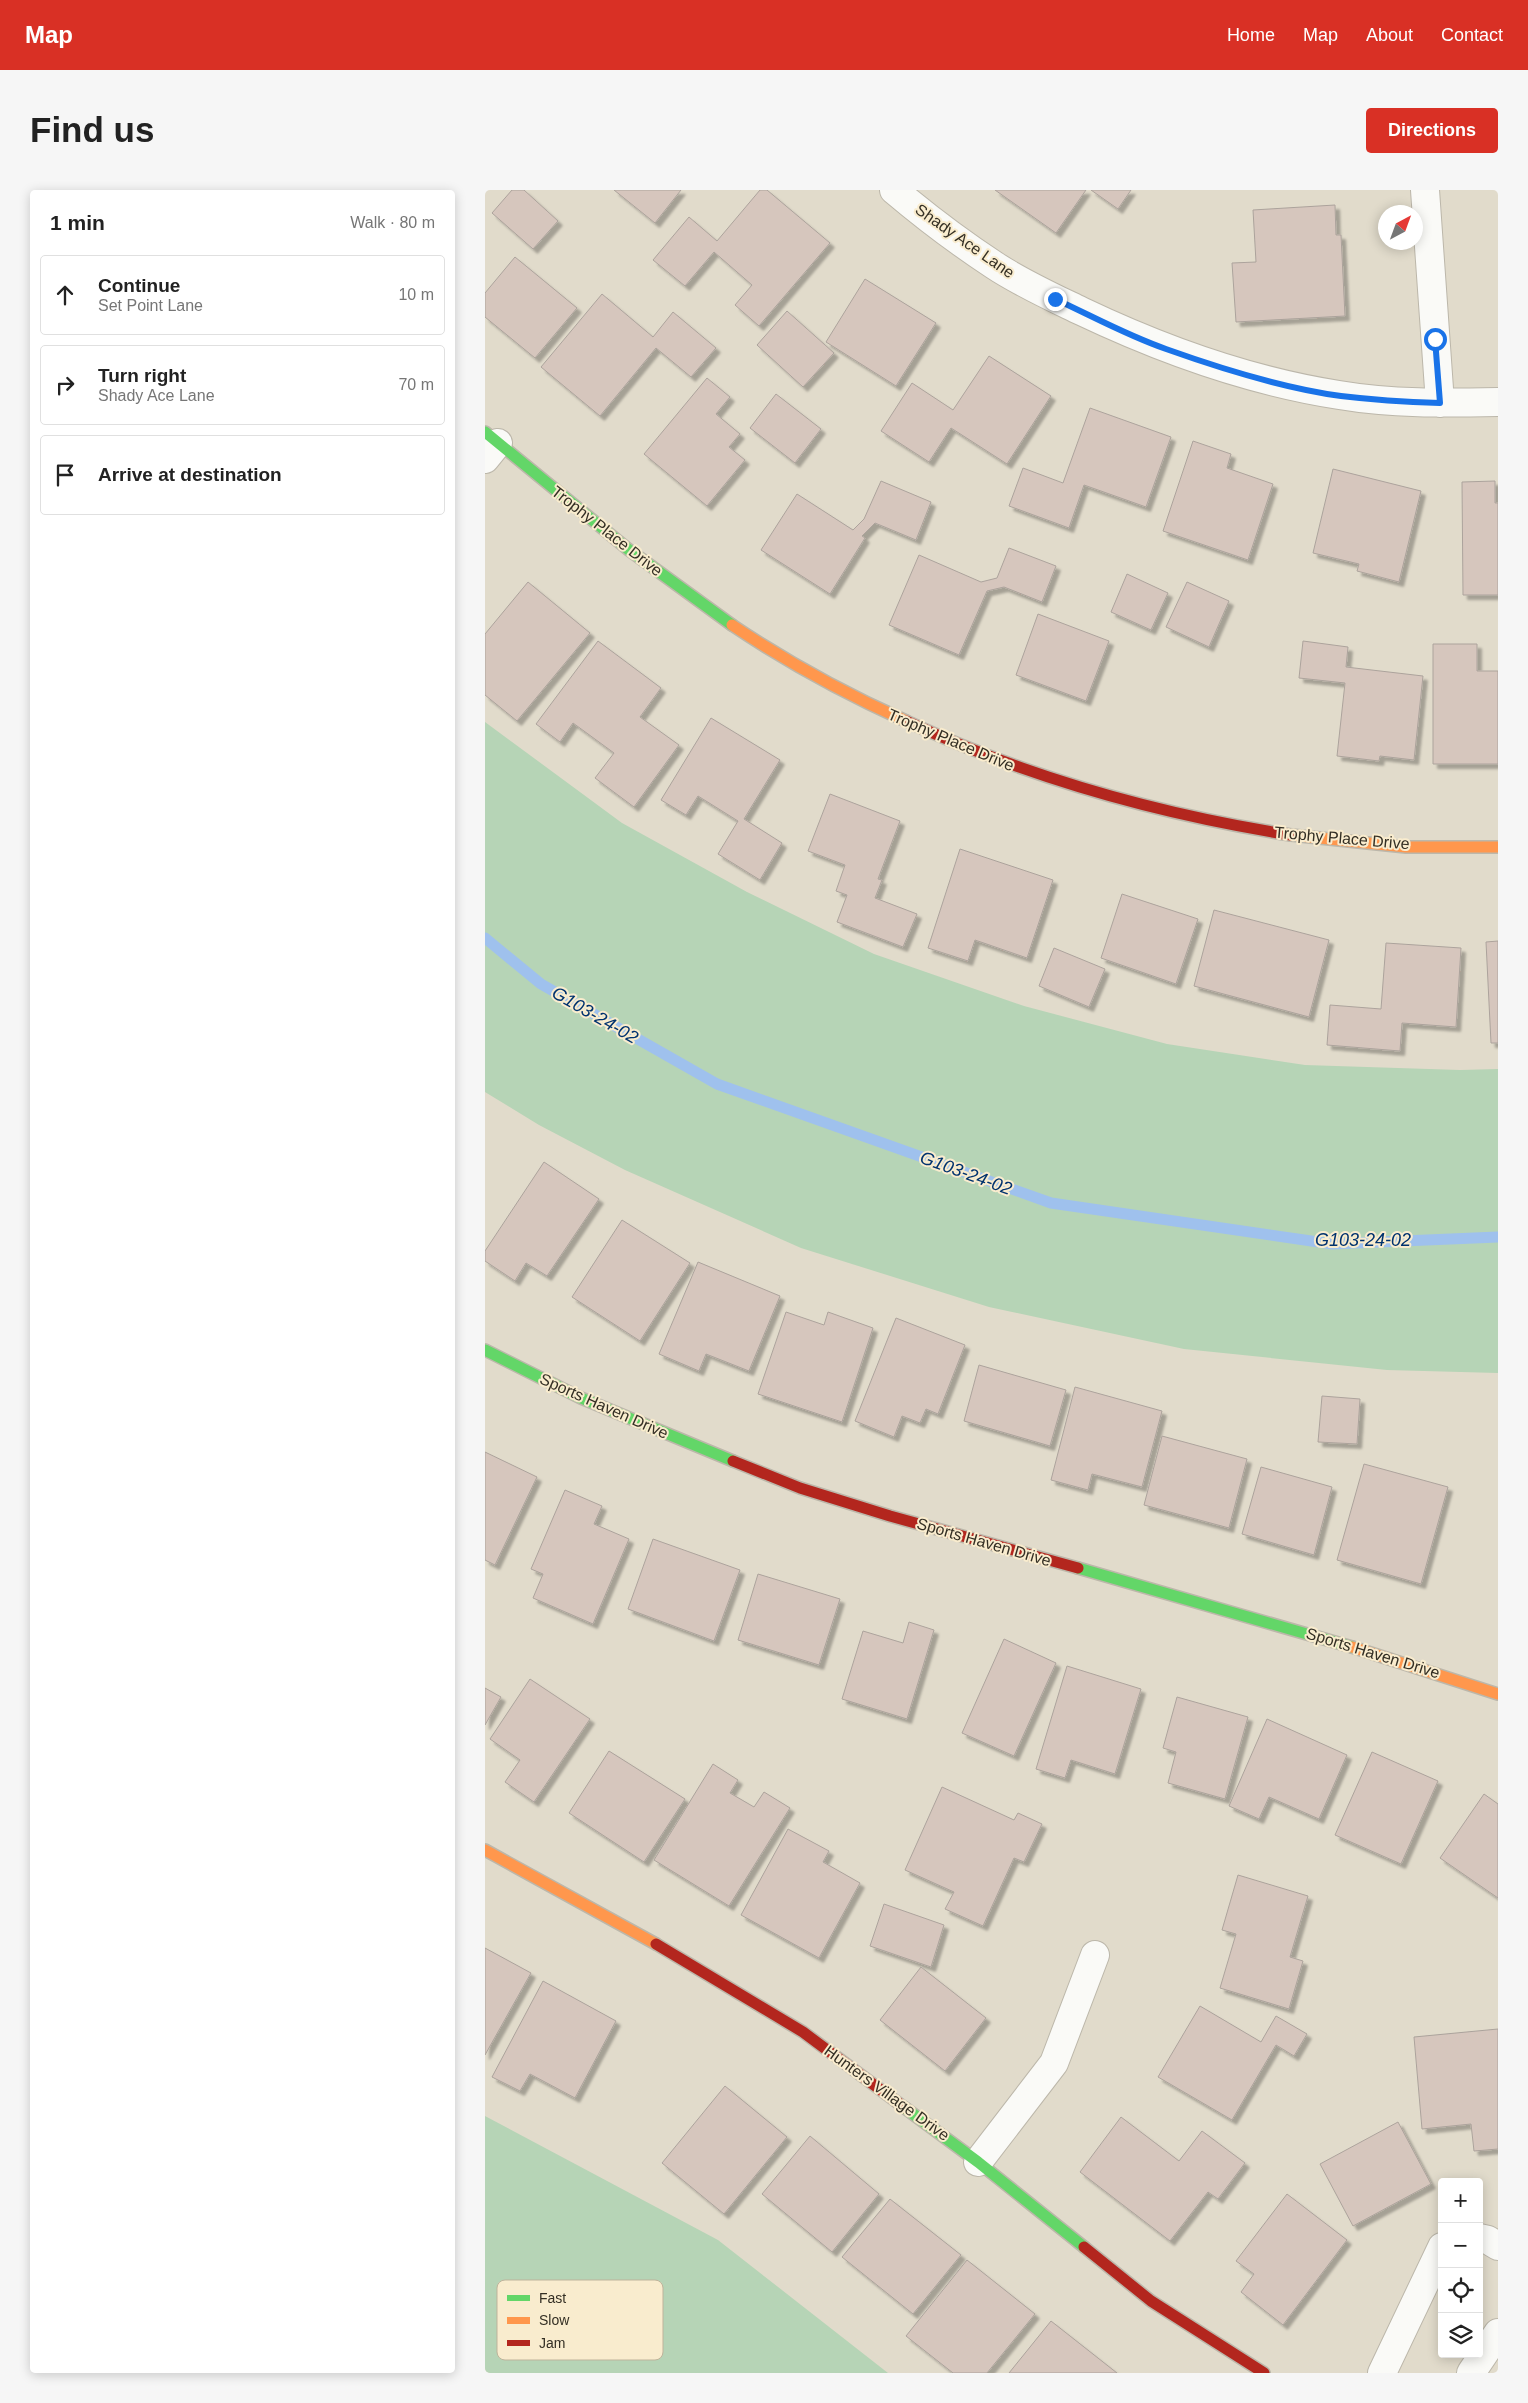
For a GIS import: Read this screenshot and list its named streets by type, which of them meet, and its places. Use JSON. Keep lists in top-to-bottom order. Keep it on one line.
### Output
{"streets":{"street":["Shady Ace Lane","Trophy Place Drive","Sports Haven Drive","Hunters Village Drive"]},"water":["G103-24-02"],"legend":["Fast","Slow","Jam"],"north":"top right","page":{"header":"Map","nav":["Home","Map","About","Contact"],"buttons":"Directions","title":"Find us","heading":["1 min","Walk · 80 m"],"list":[["Continue","Set Point Lane","10 m"],["Turn right","Shady Ace Lane","70 m"],"Arrive at destination"],"map_buttons":["+","−"]}}
